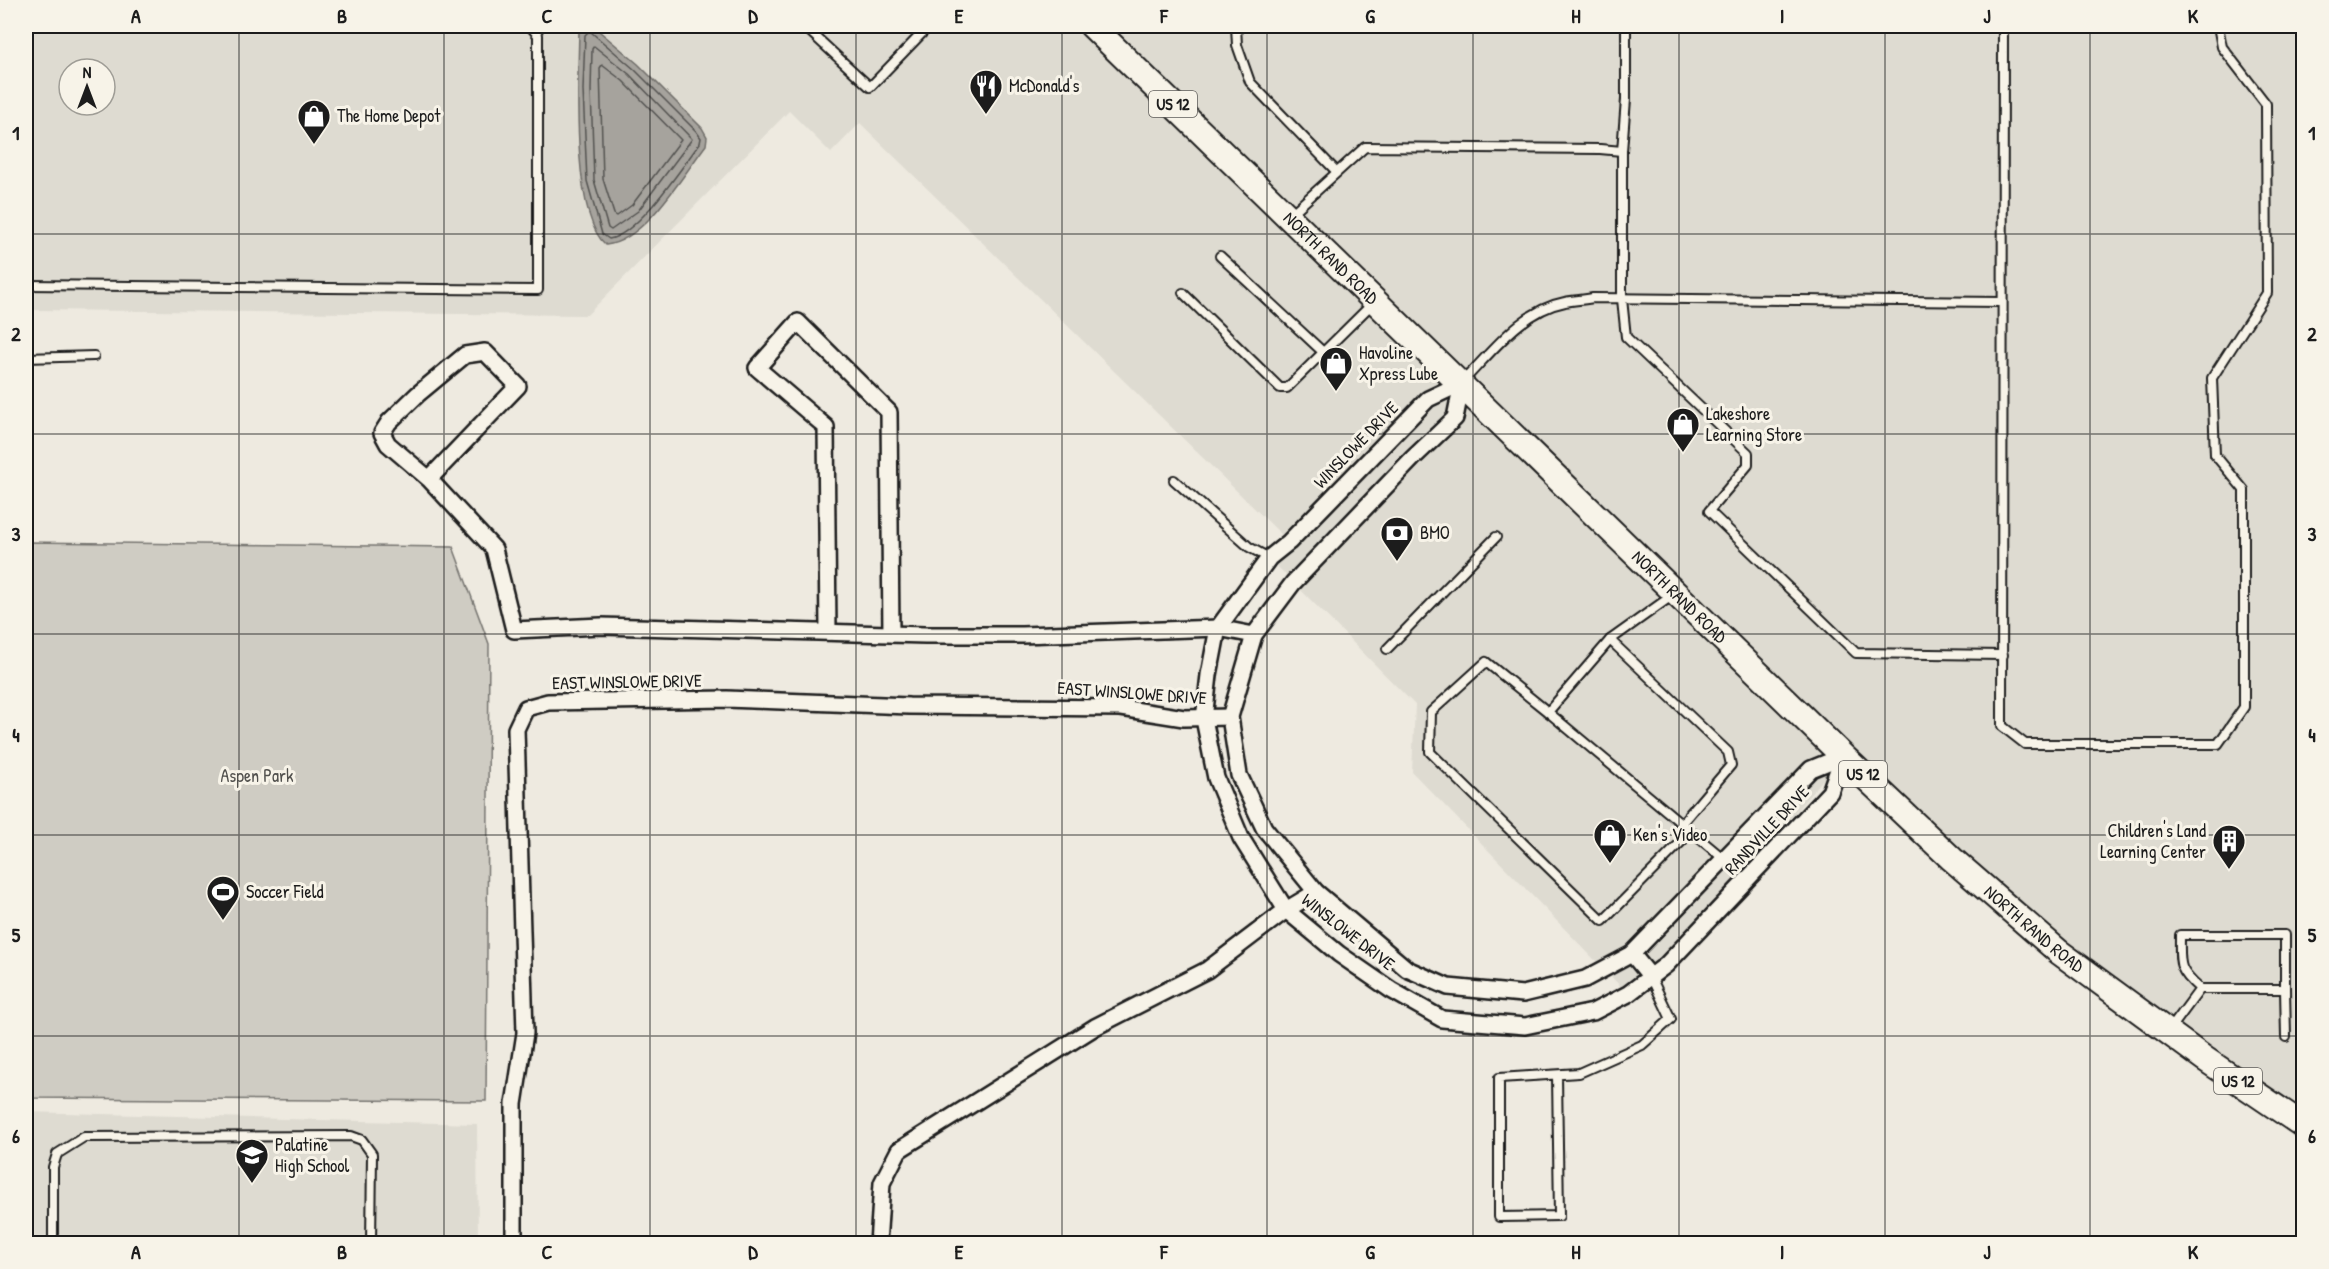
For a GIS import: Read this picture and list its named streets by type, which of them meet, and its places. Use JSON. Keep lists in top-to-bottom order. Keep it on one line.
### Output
{"streets":{"main road":["US 12","NORTH RAND ROAD"],"street":["WINSLOWE DRIVE","EAST WINSLOWE DRIVE","RANDVILLE DRIVE"]},"crossings":[["NORTH RAND ROAD","WINSLOWE DRIVE"],["NORTH RAND ROAD","RANDVILLE DRIVE"],["WINSLOWE DRIVE","EAST WINSLOWE DRIVE"],["WINSLOWE DRIVE","RANDVILLE DRIVE"]],"parks":["Aspen Park"],"places":{"restaurant":["McDonald's"],"shop":["The Home Depot","Havoline Xpress Lube","Lakeshore Learning Store","Ken's Video"],"bank":["BMO"],"building":["Children's Land Learning Center"],"sports":["Soccer Field"],"school or university":["Palatine High School"]},"north":"top","grid":{"columns":["A","B","C","D","E","F","G","H","I","J","K"],"rows":["1","2","3","4","5","6"]}}
